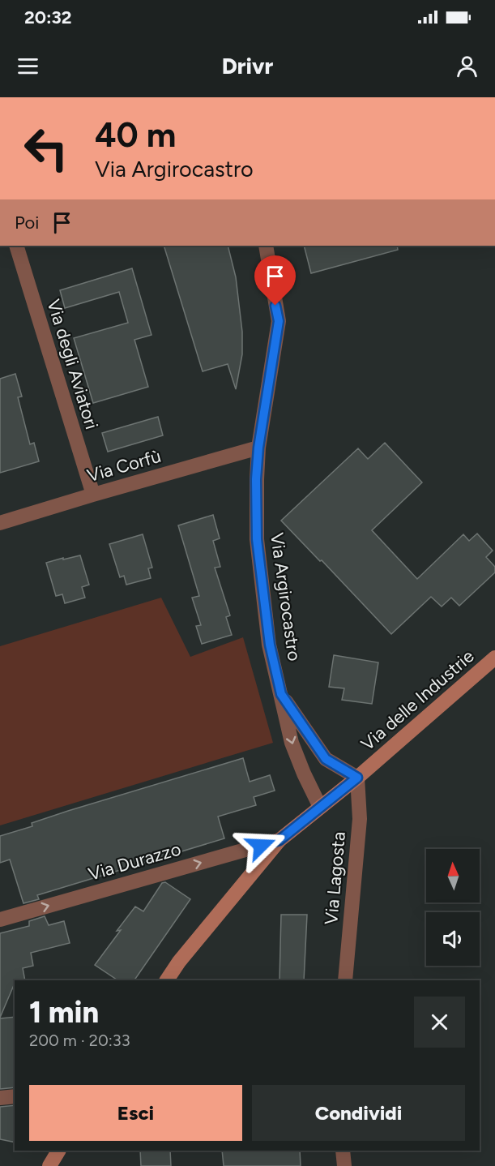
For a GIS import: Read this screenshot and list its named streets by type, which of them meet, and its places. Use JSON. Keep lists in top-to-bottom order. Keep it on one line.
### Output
{"streets":{"street":["Via degli Aviatori","Via Corfù","Via Argirocastro","Via delle Industrie","Via Durazzo","Via Lagosta"]},"crossings":[["Via degli Aviatori","Via Corfù"],["Via Corfù","Via Argirocastro"],["Via Argirocastro","Via delle Industrie"],["Via Argirocastro","Via Lagosta"],["Via delle Industrie","Via Durazzo"],["Via delle Industrie","Via Lagosta"]],"one_way":["Via Durazzo"],"north":"top","page":{"status":"20:32","header":"Drivr","turn":["40 m","Via Argirocastro"],"then":"Poi","heading":["1 min","200 m · 20:33"],"buttons":["Esci","Condividi"]}}
